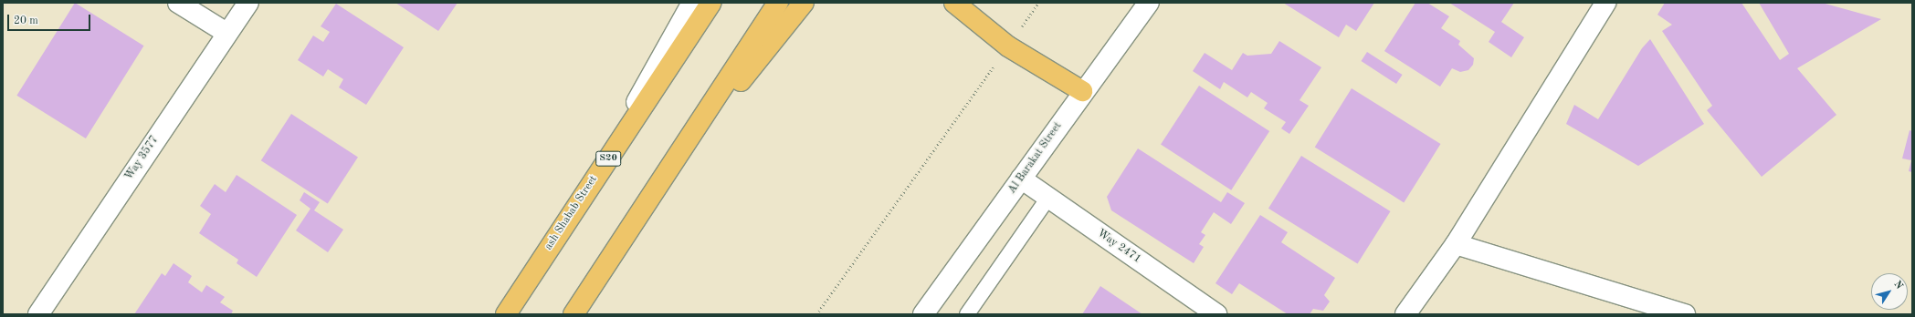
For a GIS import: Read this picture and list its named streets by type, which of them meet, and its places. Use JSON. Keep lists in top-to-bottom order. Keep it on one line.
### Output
{"streets":{"main road":["S20","ash Shabab Street"],"street":["Way 3577","Al Barakat Street","Way 2471"]},"crossings":[["Al Barakat Street","Way 2471"]],"scale_bar":"20 m","north":"top right"}
